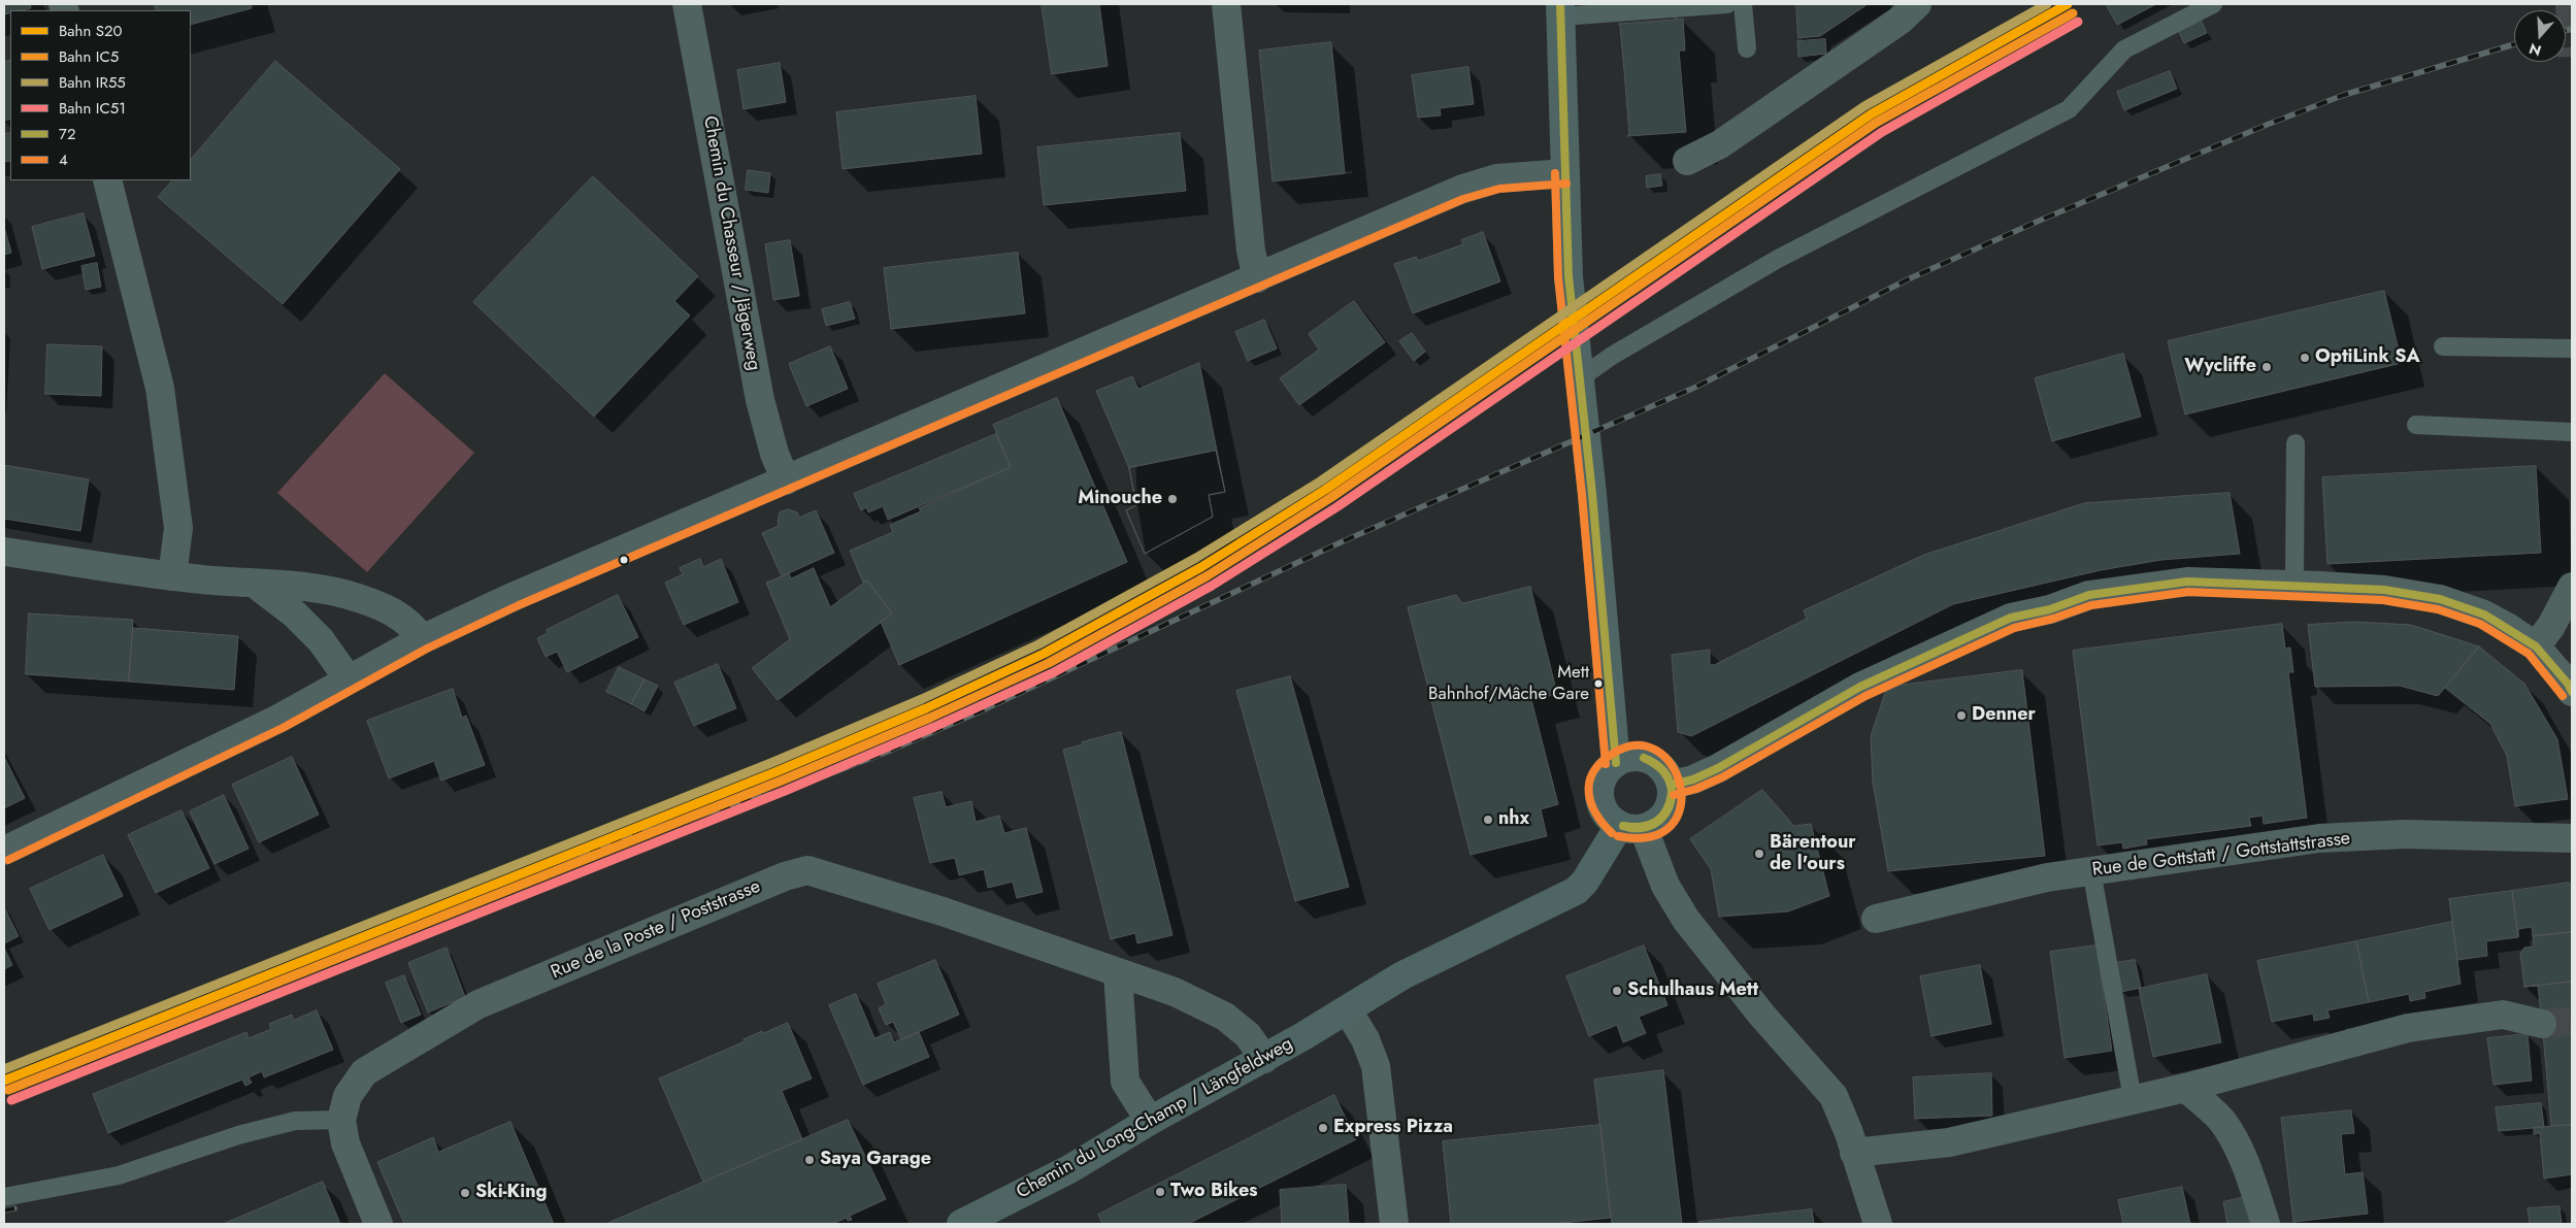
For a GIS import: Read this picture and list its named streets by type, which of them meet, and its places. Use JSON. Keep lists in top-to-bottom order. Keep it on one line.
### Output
{"streets":{"main road":["Chemin du Long-Champ / Längfeldweg"],"street":["Chemin du Chasseur / Jägerweg","Rue de Gottstatt / Gottstattstrasse","Rue de la Poste / Poststrasse"]},"crossings":[["Rue de la Poste / Poststrasse","Chemin du Long-Champ / Längfeldweg"]],"places":["OptiLink SA","Wycliffe","Minouche","Mett Bahnhof/Mâche Gare","Denner","nhx","Bärentour de l'ours","Schulhaus Mett","Express Pizza","Saya Garage","Two Bikes","Ski-King"],"lines":["rail line S20","rail line IR55","transit line 72","rail line IC5","rail line IC51","transit line 4"],"legend":["Bahn S20","Bahn IC5","Bahn IR55","Bahn IC51","72","4"],"north":"bottom"}
